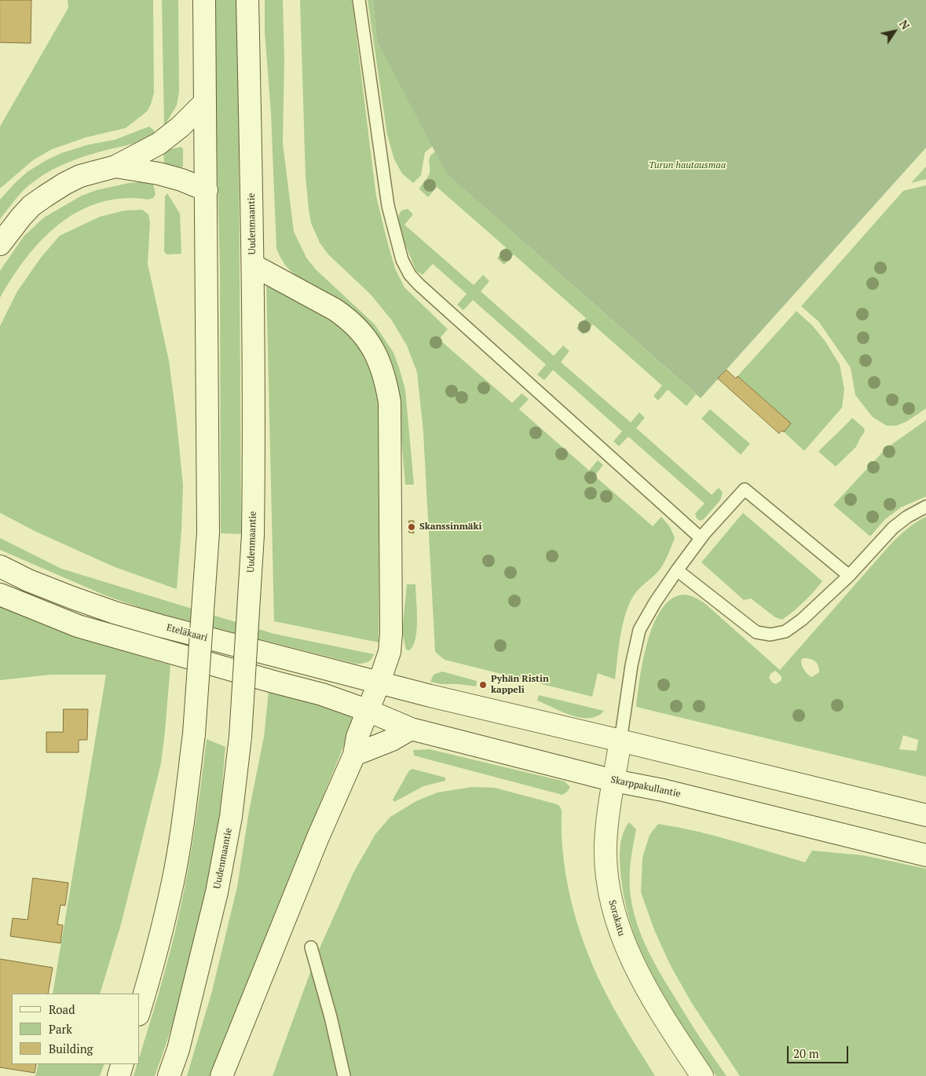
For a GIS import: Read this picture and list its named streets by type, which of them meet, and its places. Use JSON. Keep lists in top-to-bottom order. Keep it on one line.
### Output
{"streets":{"main road":["Uudenmaantie","Eteläkaari","Skarppakullantie","Sorakatu"]},"crossings":[["Skarppakullantie","Sorakatu"]],"parks":["Turun hautausmaa"],"places":["Skanssinmäki","Pyhän Ristin kappeli"],"legend":["Road","Park","Building"],"scale_bar":"20 m","north":"top right"}
